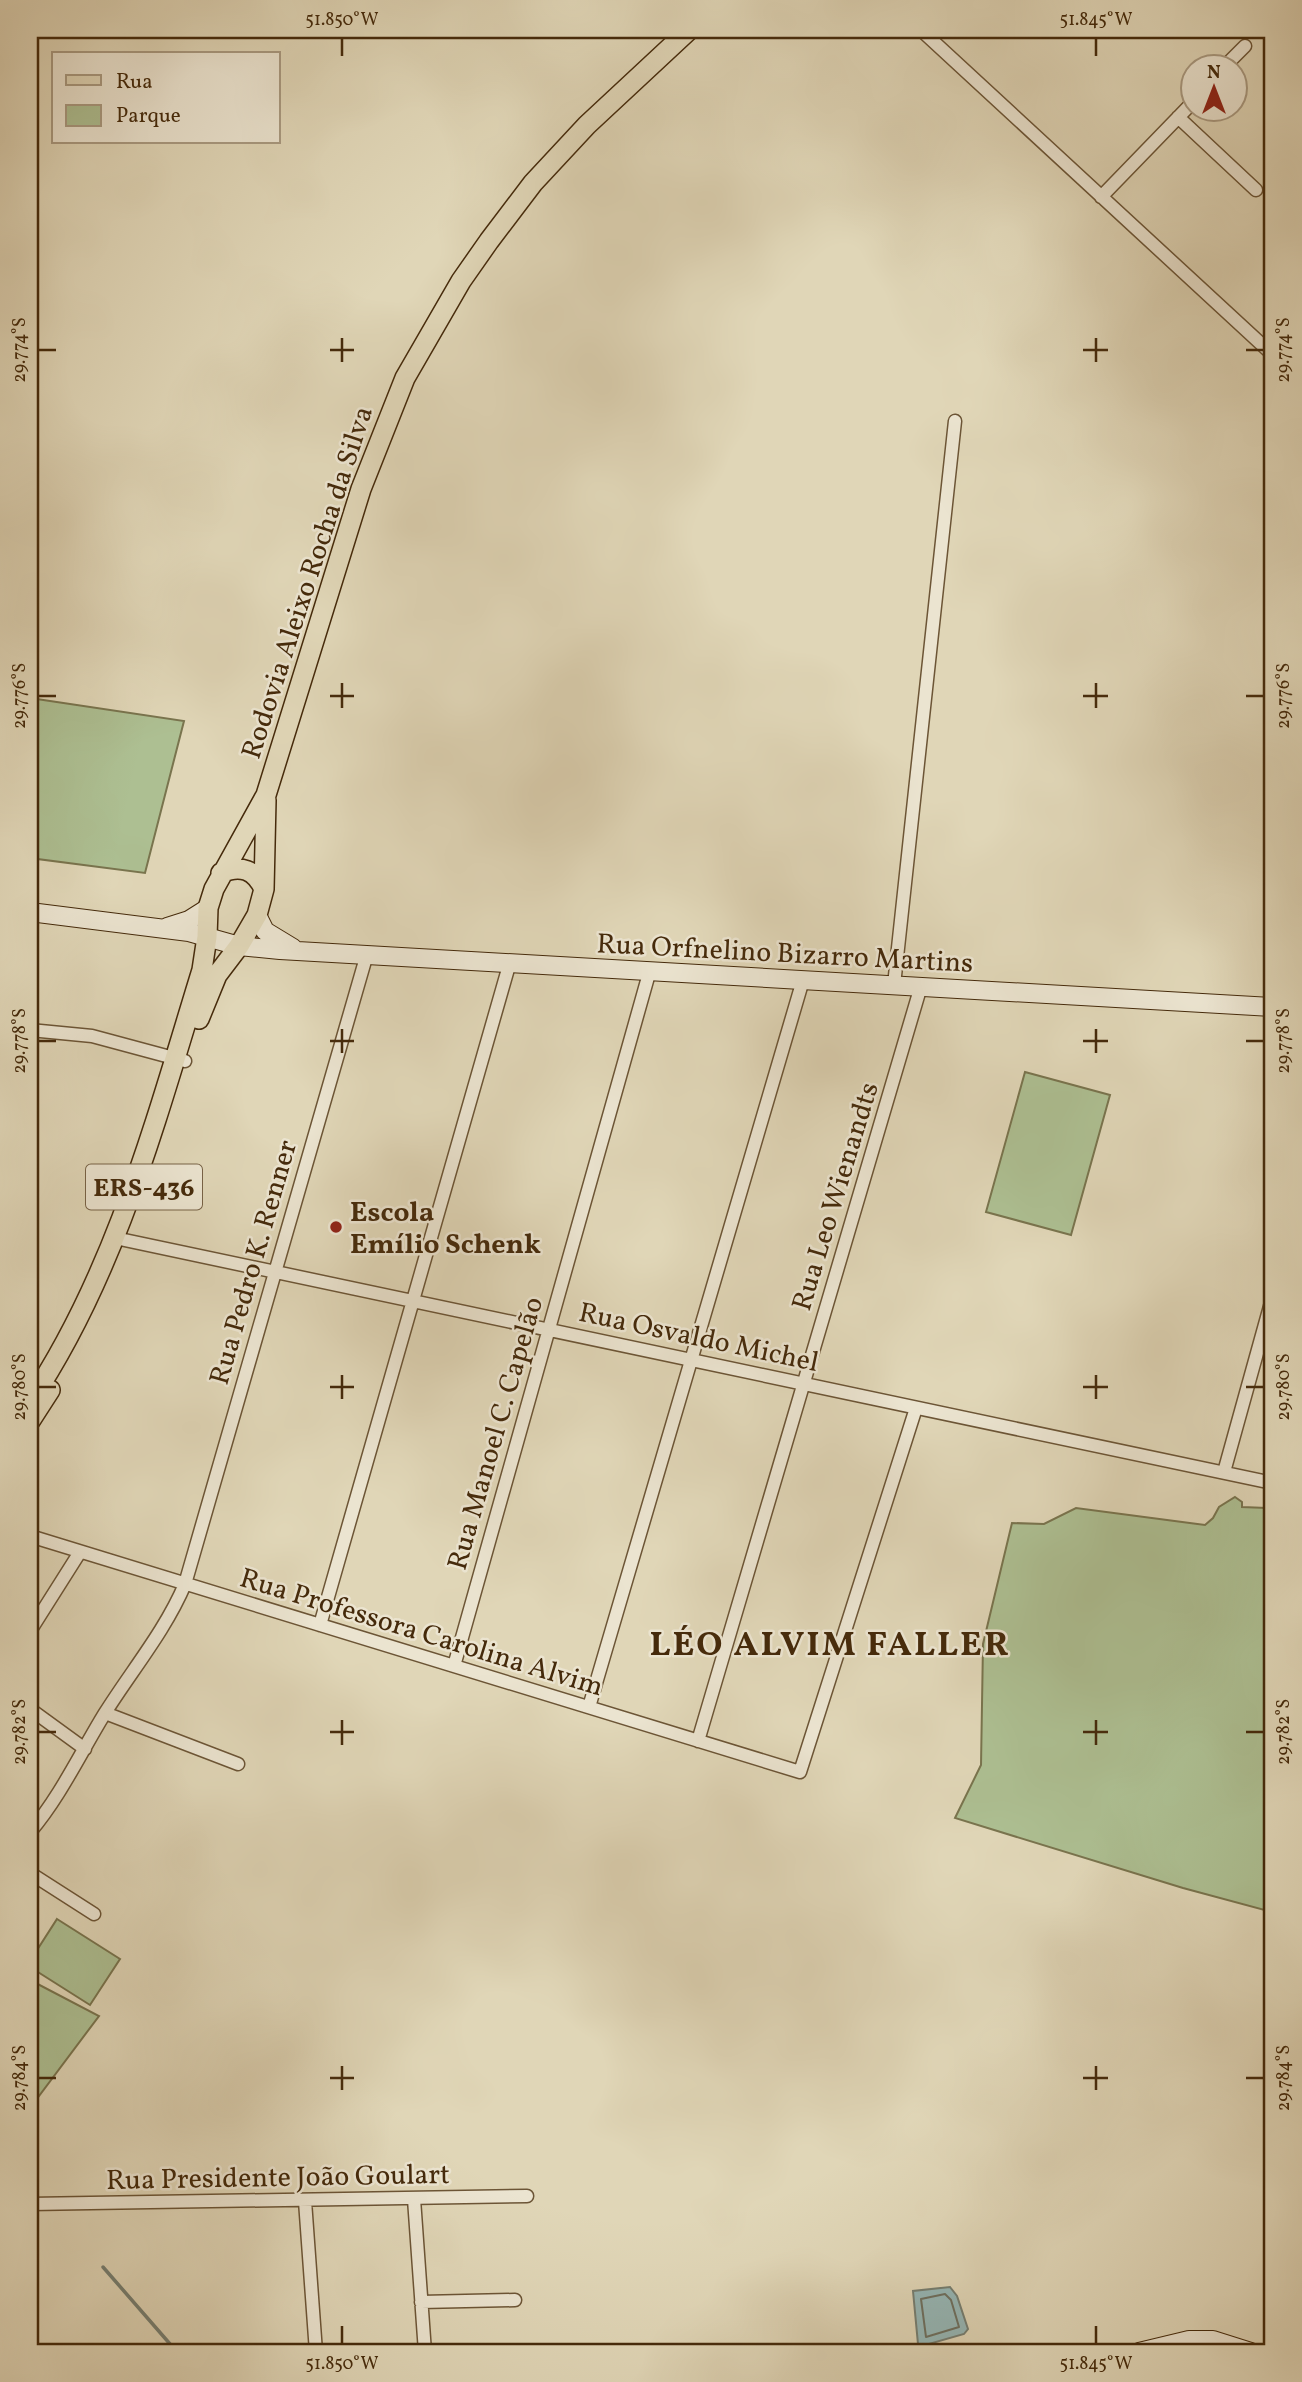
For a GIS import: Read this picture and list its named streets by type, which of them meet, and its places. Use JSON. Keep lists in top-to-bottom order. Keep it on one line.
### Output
{"streets":{"main road":["Rodovia Aleixo Rocha da Silva","ERS-436"],"street":["Rua Orfnelino Bizarro Martins","Rua Leo Wienandts","Rua Pedro K. Renner","Rua Osvaldo Michel","Rua Manoel C. Capelão","Rua Professora Carolina Alvim","Rua Presidente João Goulart"]},"crossings":[["Rodovia Aleixo Rocha da Silva","Rua Orfnelino Bizarro Martins"],["Rodovia Aleixo Rocha da Silva","Rua Osvaldo Michel"],["Rua Orfnelino Bizarro Martins","Rua Leo Wienandts"],["Rua Orfnelino Bizarro Martins","Rua Pedro K. Renner"],["Rua Orfnelino Bizarro Martins","Rua Manoel C. Capelão"],["Rua Leo Wienandts","Rua Osvaldo Michel"],["Rua Leo Wienandts","Rua Professora Carolina Alvim"],["Rua Pedro K. Renner","Rua Osvaldo Michel"],["Rua Pedro K. Renner","Rua Professora Carolina Alvim"],["Rua Osvaldo Michel","Rua Manoel C. Capelão"],["Rua Osvaldo Michel","Rua Professora Carolina Alvim"],["Rua Manoel C. Capelão","Rua Professora Carolina Alvim"]],"districts":["LÉO ALVIM FALLER"],"places":["Escola Emílio Schenk"],"legend":["Rua","Parque"],"north":"top","coordinates":["51.850°W","51.845°W","29.774°S","29.776°S","29.778°S","29.780°S","29.782°S","29.784°S"]}
